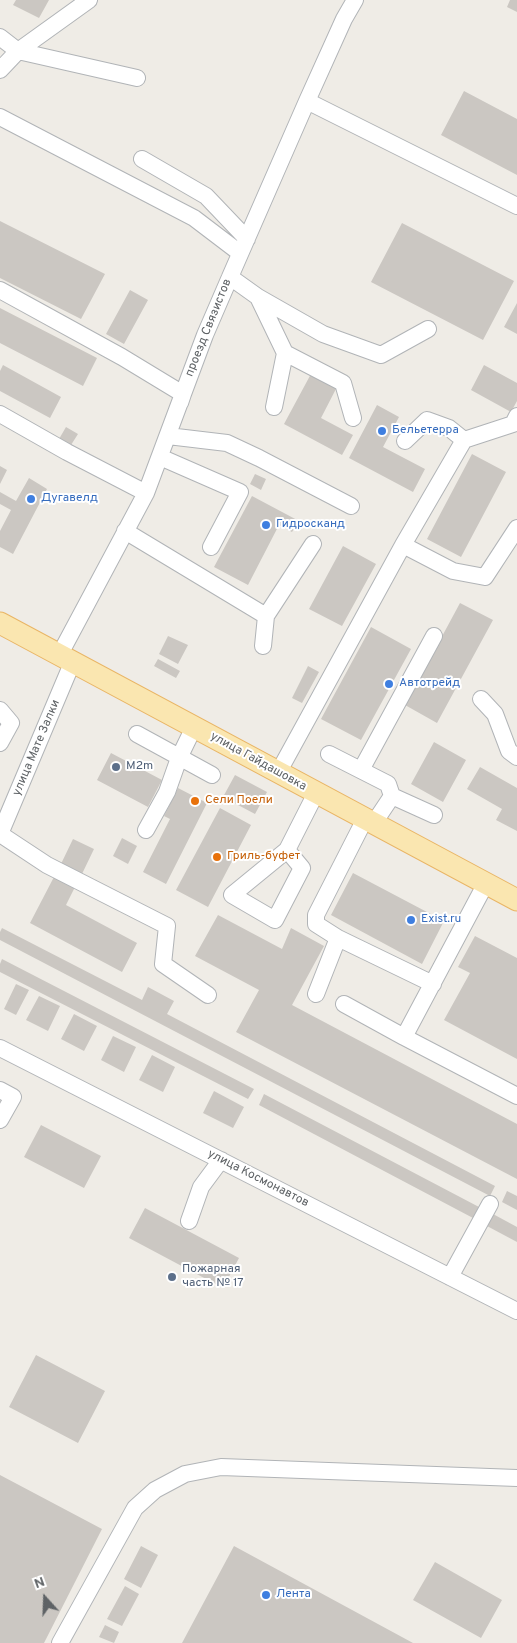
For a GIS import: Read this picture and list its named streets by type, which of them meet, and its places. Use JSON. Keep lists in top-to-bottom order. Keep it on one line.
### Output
{"streets":{"main road":["улица Гайдашовка"],"street":["проезд Связистов","улица Мате Залки","улица Космонавтов"]},"crossings":[["улица Мате Залки","улица Гайдашовка"]],"places":["Бельетерра","Дугавелд","Гидросканд","Автотрейд","М2m","Сели Поели","Гриль-буфет","Exist.ru","Пожарная часть № 17","Лента"],"north":"top"}
